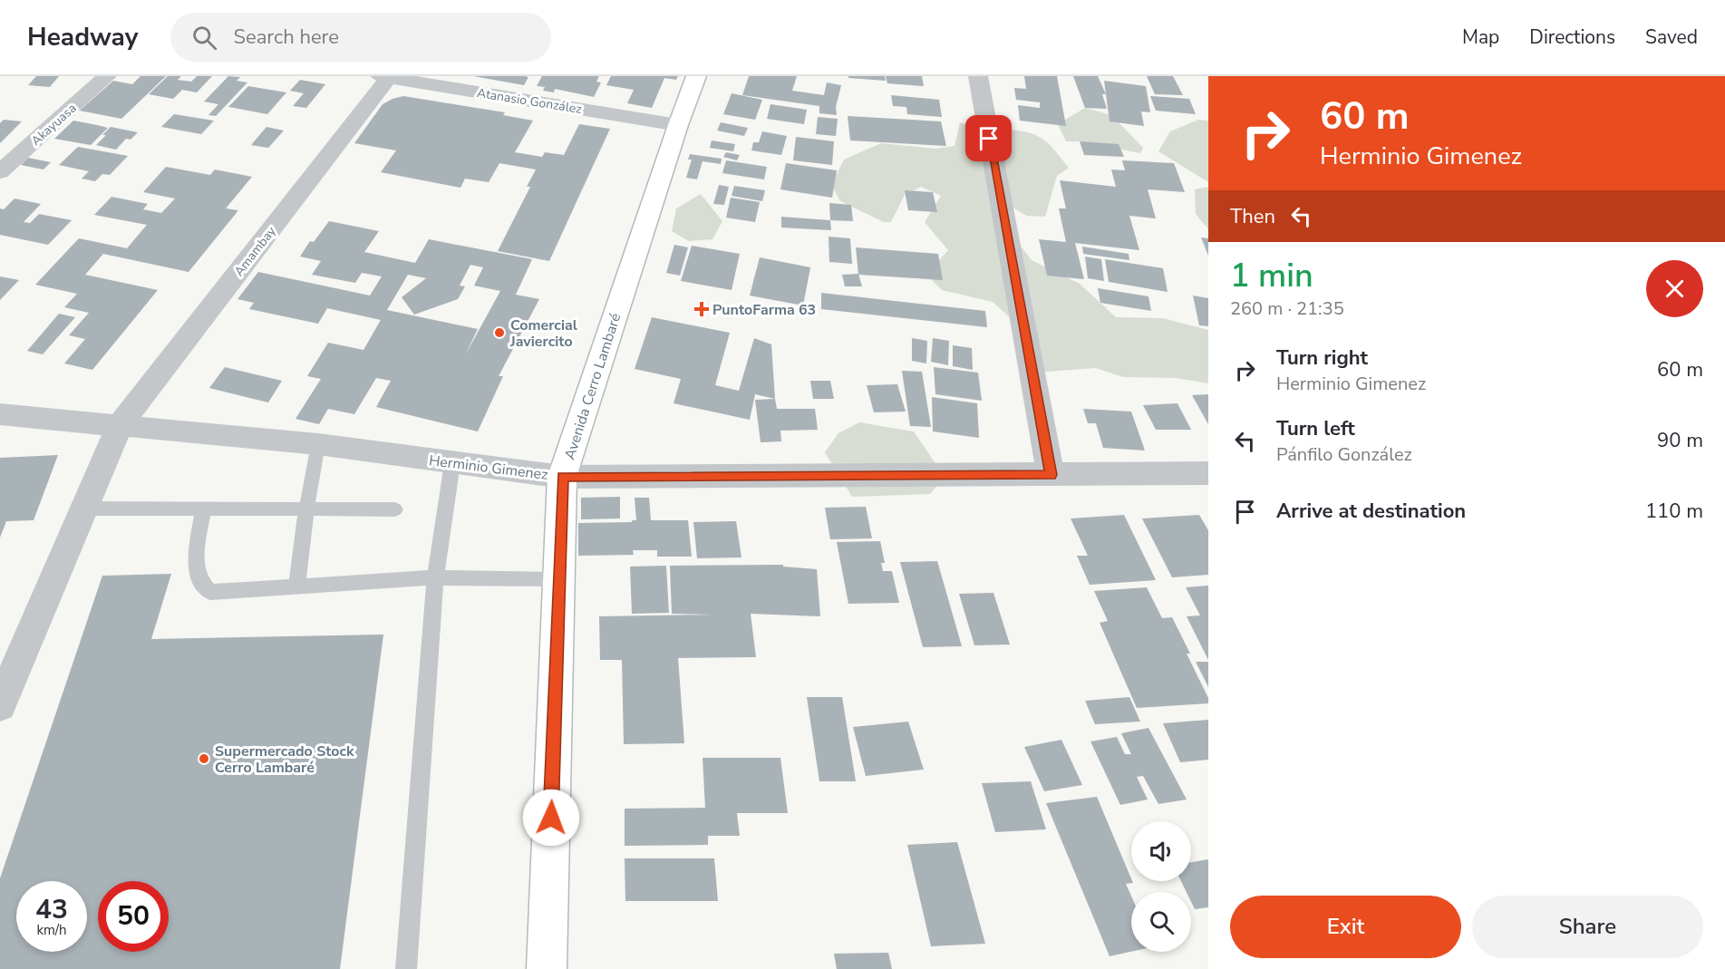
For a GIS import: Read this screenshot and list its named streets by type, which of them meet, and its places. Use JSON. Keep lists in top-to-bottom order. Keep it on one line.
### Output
{"streets":{"main road":["Avenida Cerro Lambaré"],"street":["Atanasio González","Akayuasa","Amambay","Herminio Gimenez"]},"crossings":[["Atanasio González","Amambay"],["Atanasio González","Avenida Cerro Lambaré"],["Amambay","Herminio Gimenez"],["Avenida Cerro Lambaré","Herminio Gimenez"]],"places":{"health":["PuntoFarma 63"],"other":["Comercial Javiercito","Supermercado Stock Cerro Lambaré"]},"page":{"header":"Headway","search":"Search here","nav":["Map","Directions","Saved"],"turn":["60 m","Herminio Gimenez"],"then":"Then","heading":["1 min","260 m · 21:35"],"list":[{"name":"Turn right","note":"Herminio Gimenez","value":"60 m"},{"name":"Turn left","note":"Pánfilo González","value":"90 m"},{"name":"Arrive at destination","value":"110 m"}],"speed":"43 km/h","limit":"50","buttons":["Exit","Share"]}}
